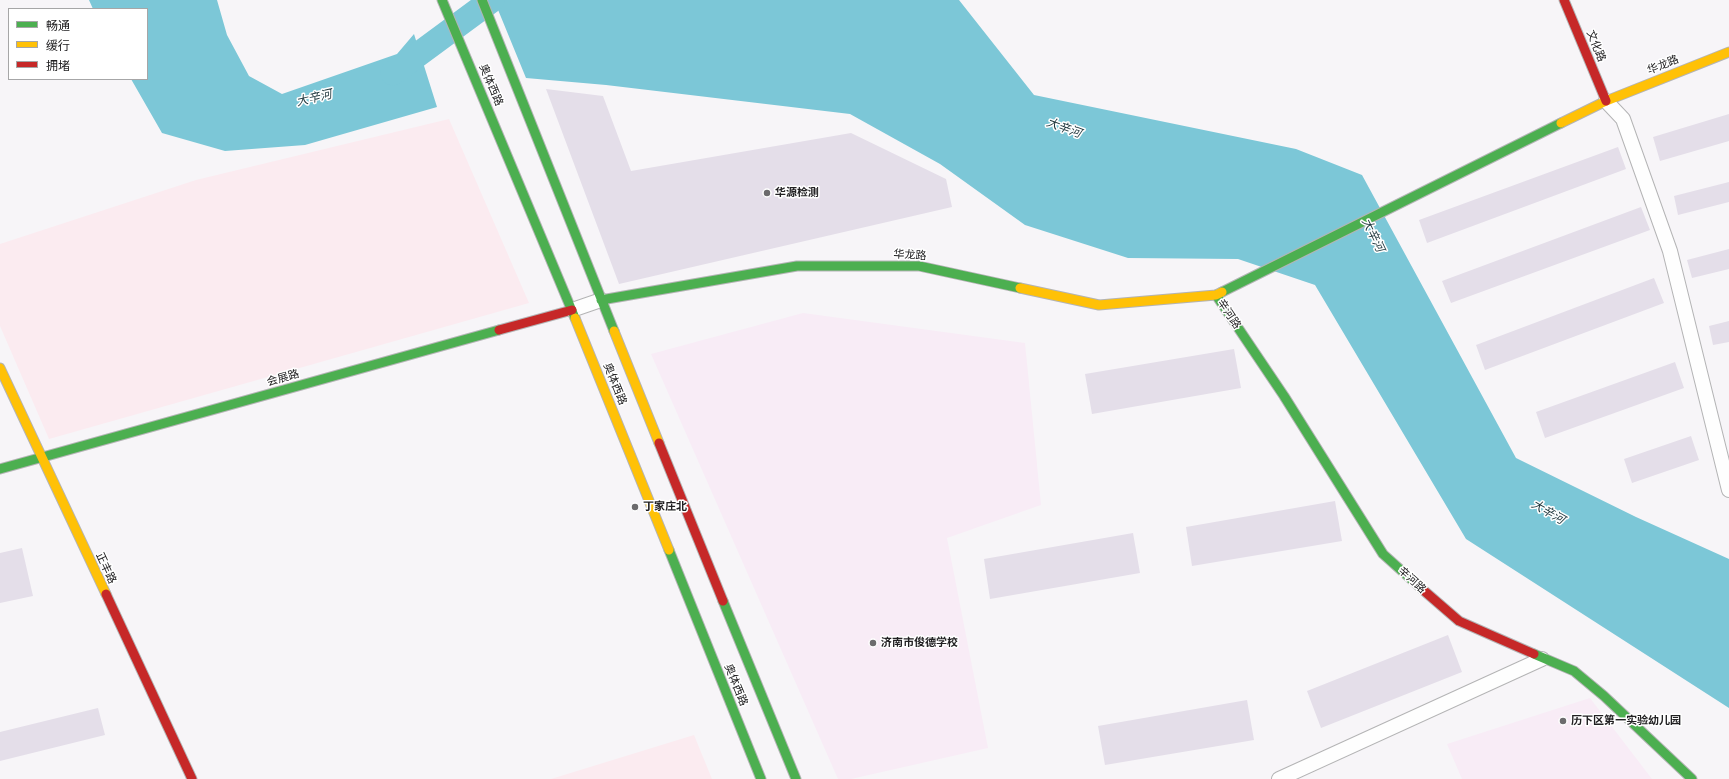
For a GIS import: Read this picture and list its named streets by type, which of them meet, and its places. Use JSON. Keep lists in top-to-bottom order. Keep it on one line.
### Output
{"streets":{"main road":["文化路","华龙路","奥体西路","辛河路","会展路","正丰路"]},"crossings":[["文化路","华龙路"],["华龙路","奥体西路"],["华龙路","辛河路"],["奥体西路","会展路"],["会展路","正丰路"]],"water":["大辛河"],"places":["华源检测","丁家庄北","济南市俊德学校","历下区第一实验幼儿园"],"legend":["畅通","缓行","拥堵"]}
